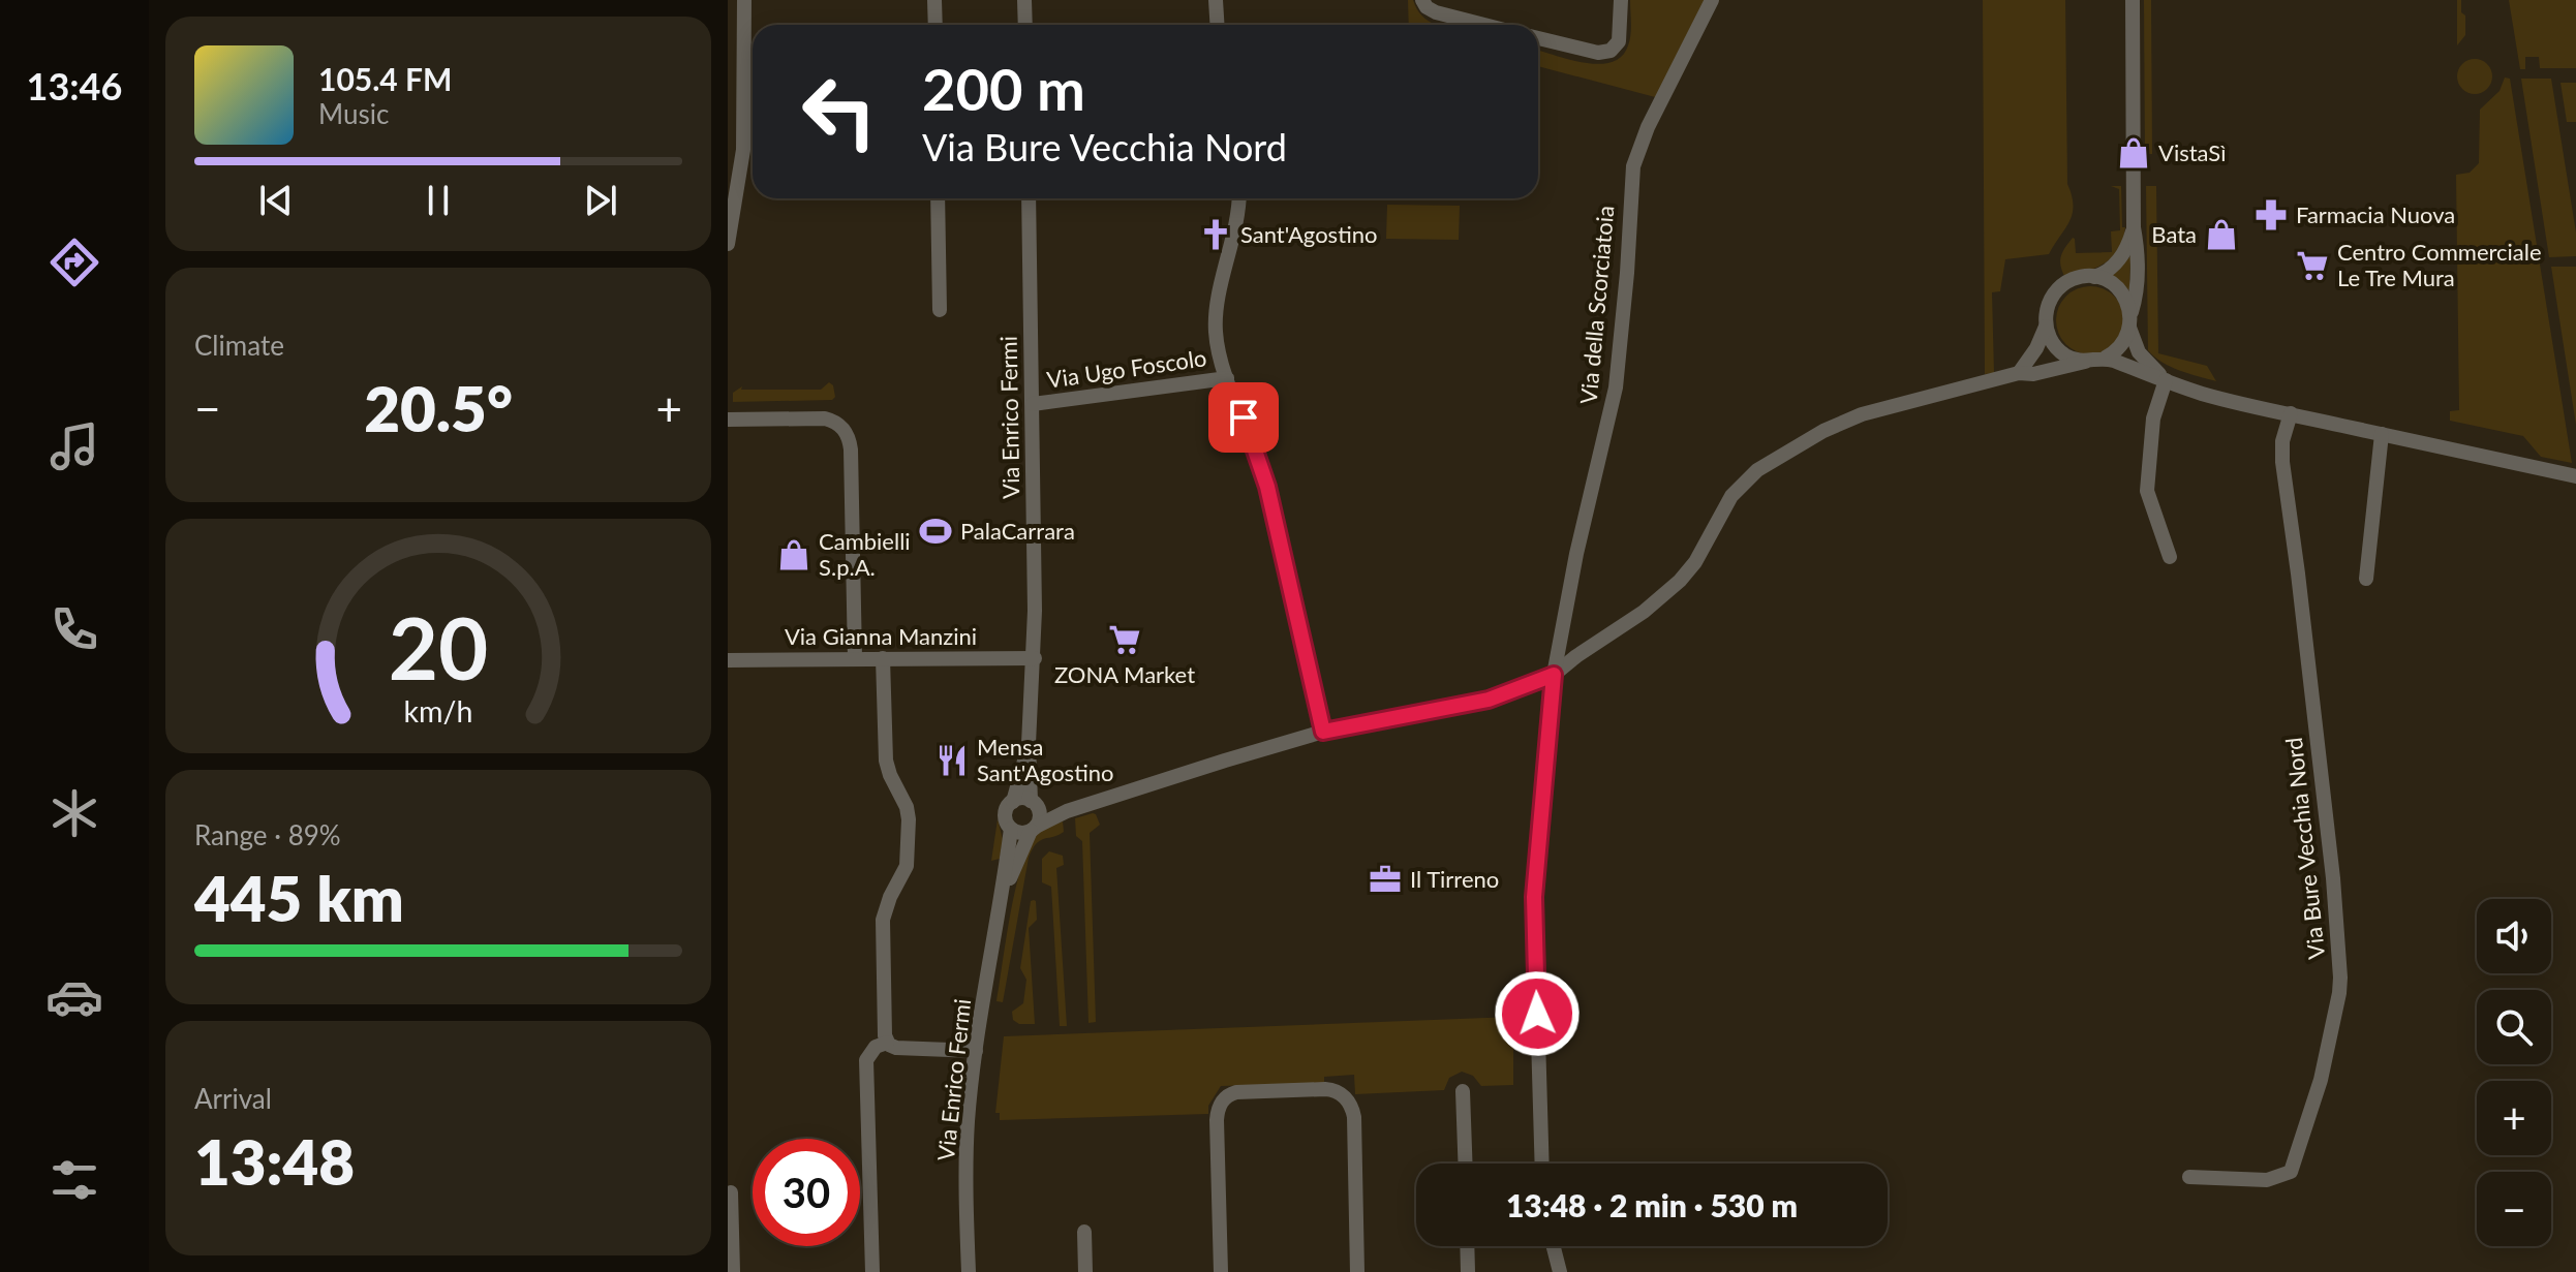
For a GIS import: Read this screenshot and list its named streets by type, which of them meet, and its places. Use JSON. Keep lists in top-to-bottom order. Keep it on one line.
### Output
{"streets":{"street":["Via della Scorciatoia","Via Ugo Foscolo","Via Enrico Fermi","Via Gianna Manzini","Via Bure Vecchia Nord"]},"crossings":[["Via Ugo Foscolo","Via Enrico Fermi"],["Via Enrico Fermi","Via Gianna Manzini"]],"places":{"shop":["VistaSì","Bata","Cambielli S.p.A."],"pharmacy":["Farmacia Nuova"],"church":["Sant'Agostino"],"supermarket":["Centro Commerciale Le Tre Mura","ZONA Market"],"sports":["PalaCarrara"],"restaurant":["Mensa Sant'Agostino"],"office":["Il Tirreno"]},"page":{"tabs":"13:46","turn":["200 m","Via Bure Vecchia Nord"],"song":["105.4 FM","Music"],"tile":["Climate",["Range · 89%","445 km"],["Arrival","13:48"]],"heat":["−","20.5°","+"],"map_buttons":["+","−"],"limit":"30","trip":"13:48 · 2 min · 530 m","gauge":["20","km/h"]}}
